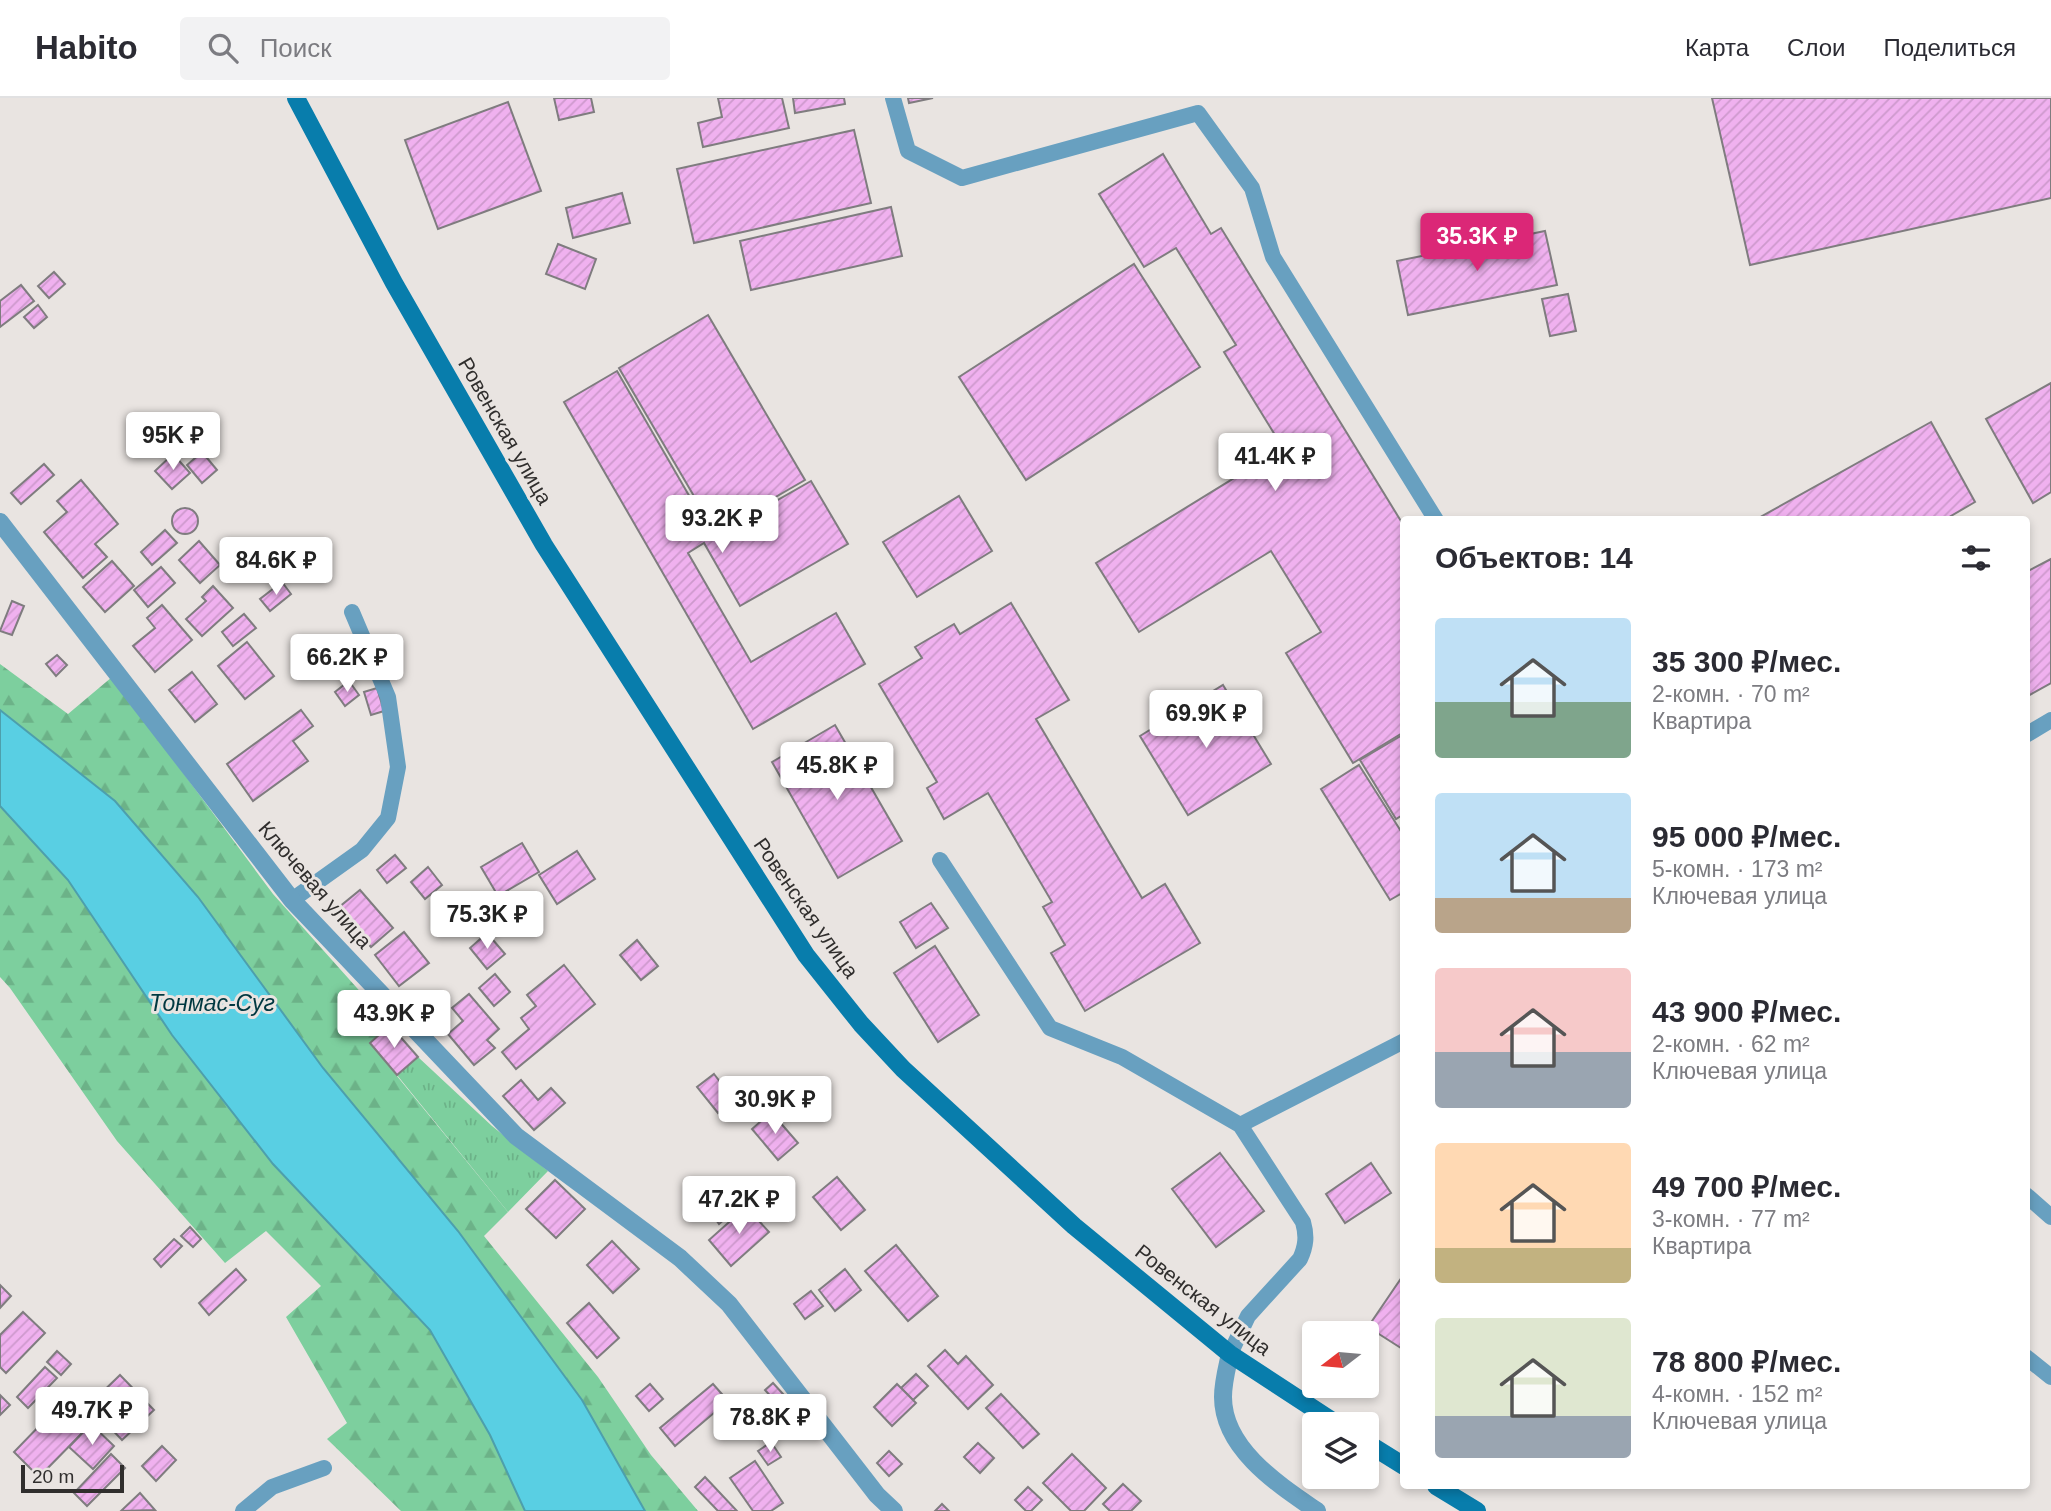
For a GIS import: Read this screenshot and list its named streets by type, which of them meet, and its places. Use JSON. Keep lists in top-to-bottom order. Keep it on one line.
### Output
{"streets":{"main road":["Ровенская улица"],"street":["Ключевая улица"]},"water":["Тонмас-Суг"],"scale_bar":"20 m","north":"left","page":{"header":"Habito","search":"Поиск","nav":["Карта","Слои","Поделиться"],"price":["35.3K ₽","95K ₽","41.4K ₽","93.2K ₽","84.6K ₽","66.2K ₽","69.9K ₽","45.8K ₽","75.3K ₽","43.9K ₽","30.9K ₽","47.2K ₽","49.7K ₽","78.8K ₽"],"heading":"Объектов: 14","list":[{"name":"35 300 ₽/мес.","note":"2-комн. · 70 m² · Квартира"},{"name":"95 000 ₽/мес.","note":"5-комн. · 173 m² · Ключевая улица"},{"name":"43 900 ₽/мес.","note":"2-комн. · 62 m² · Ключевая улица"},{"name":"49 700 ₽/мес.","note":"3-комн. · 77 m² · Квартира"},{"name":"78 800 ₽/мес.","note":"4-комн. · 152 m² · Ключевая улица"}],"scale":"20 m"}}
